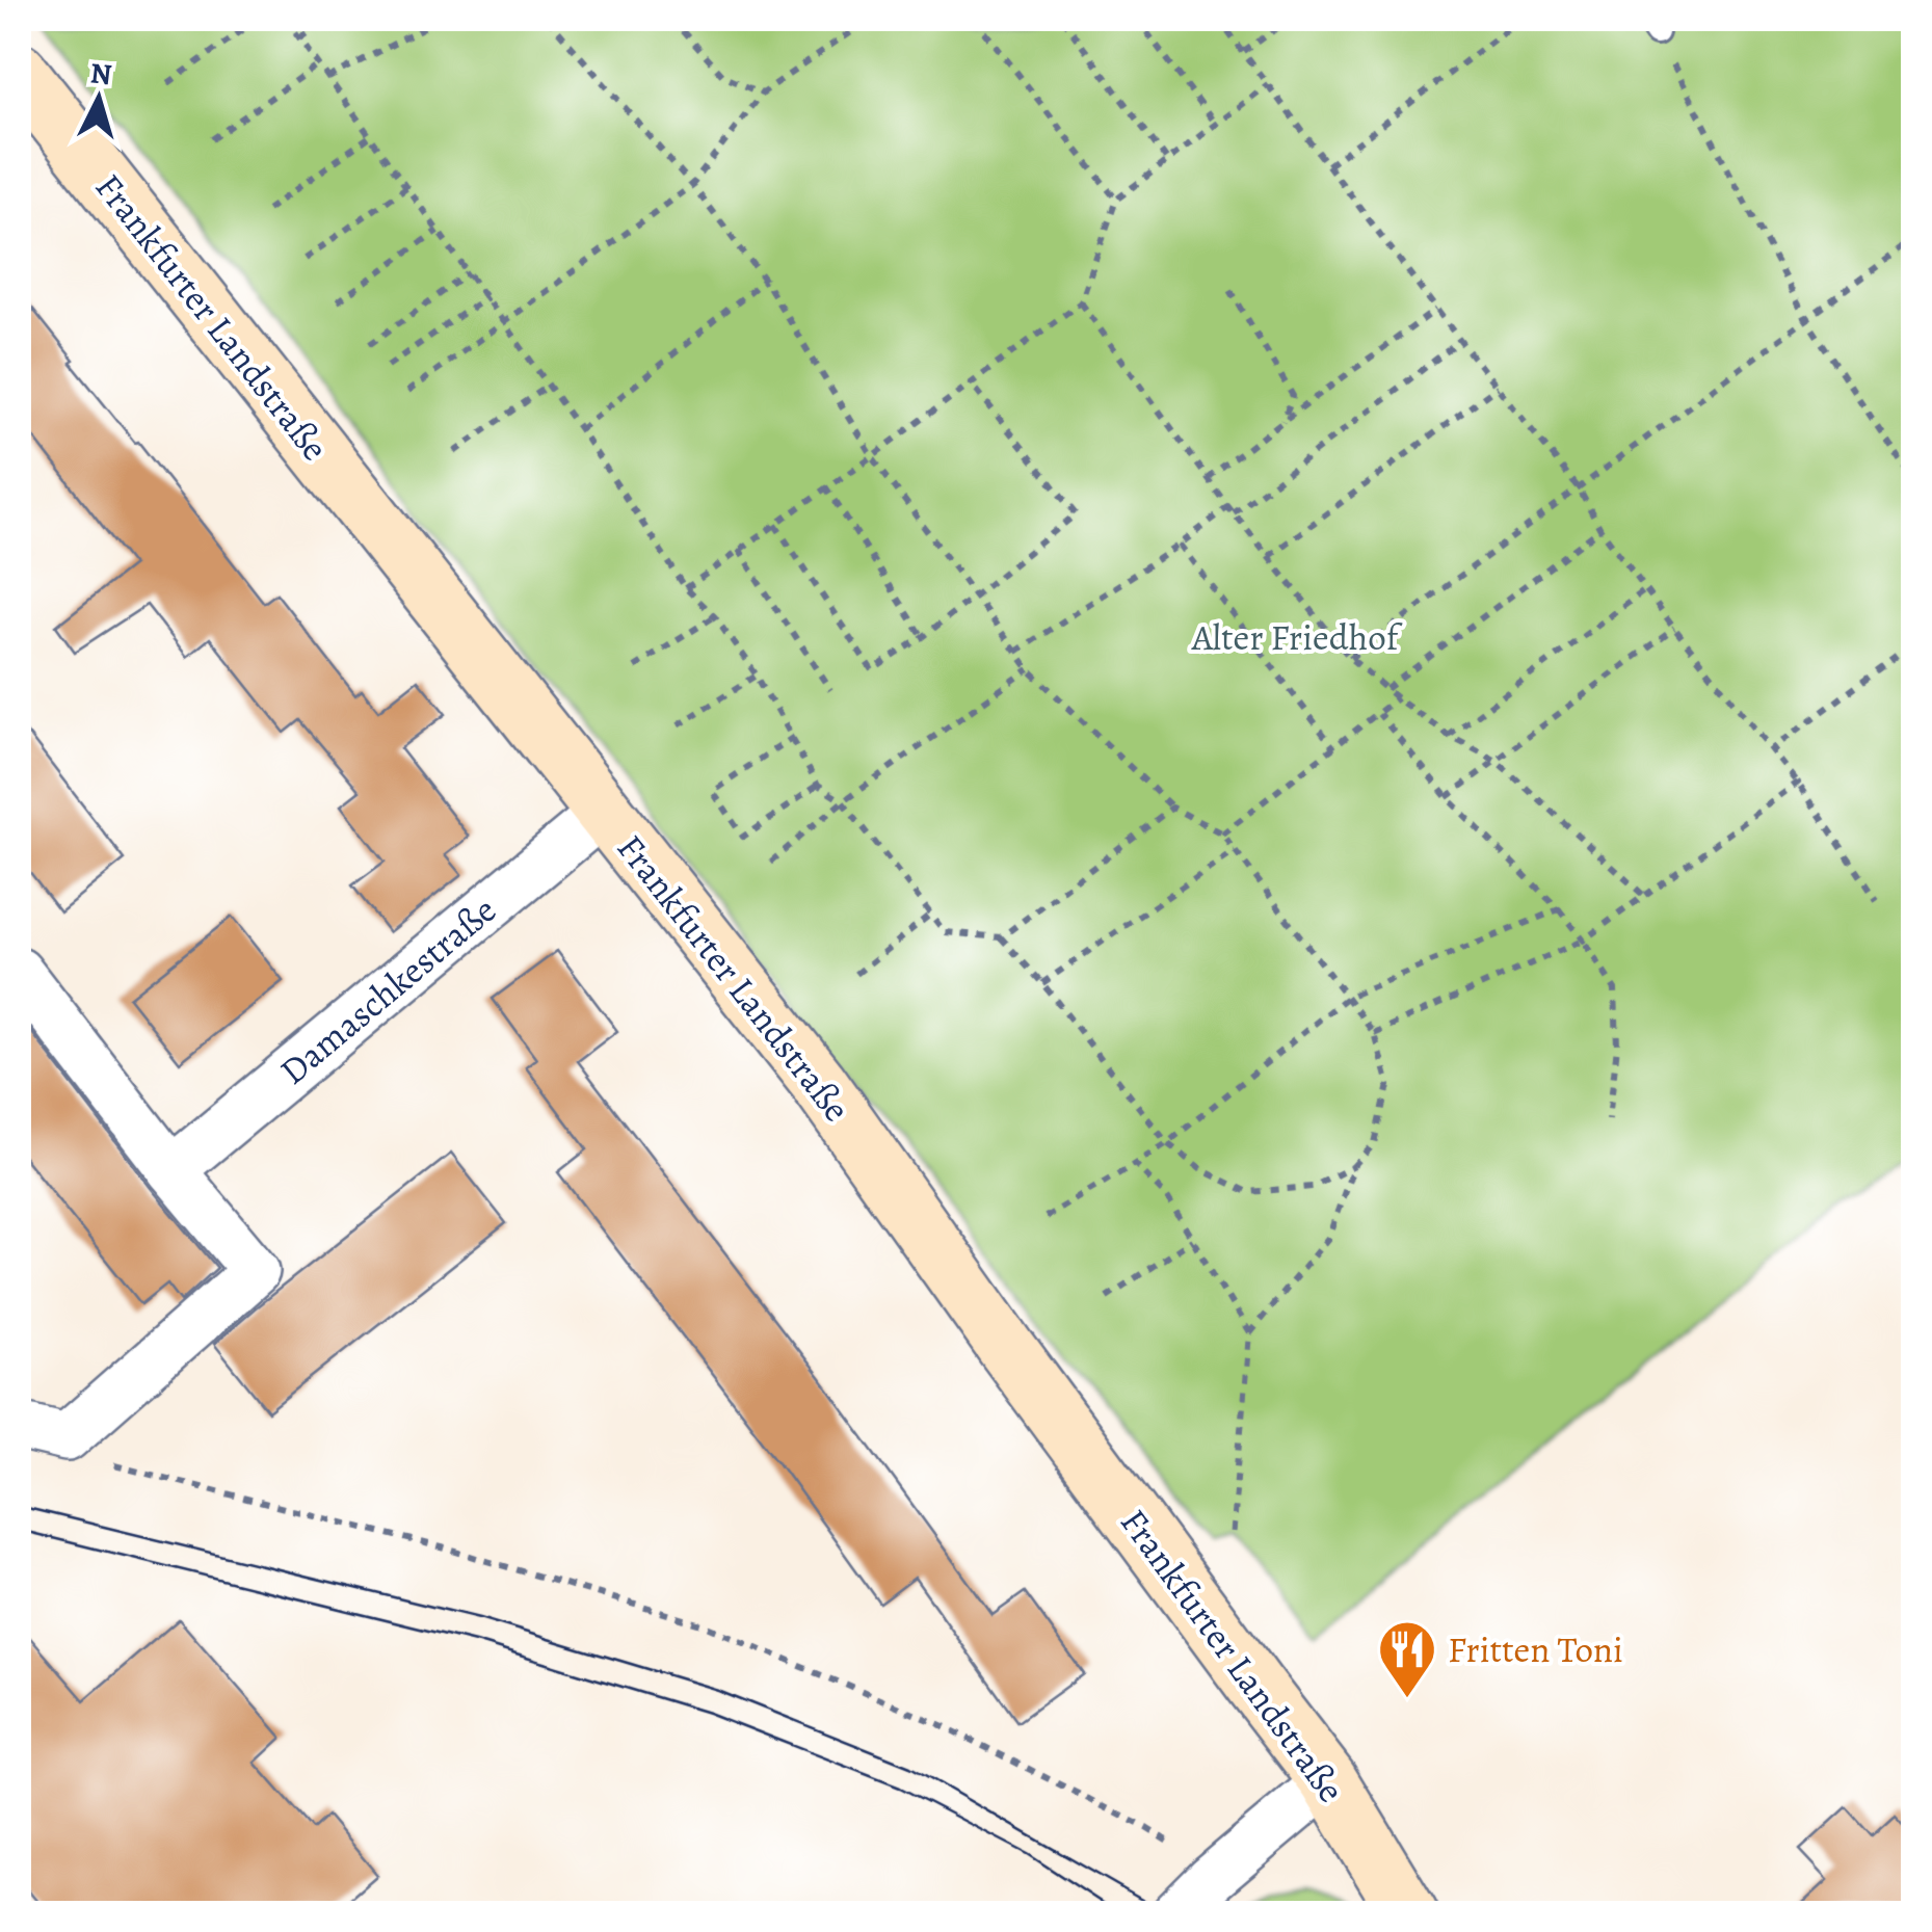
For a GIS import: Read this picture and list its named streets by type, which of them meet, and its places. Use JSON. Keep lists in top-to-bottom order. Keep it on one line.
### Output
{"streets":{"main road":["Frankfurter Landstraße"],"street":["Damaschkestraße"]},"crossings":[["Frankfurter Landstraße","Damaschkestraße"]],"parks":["Alter Friedhof"],"places":{"restaurant":["Fritten Toni"]},"north":"top"}
